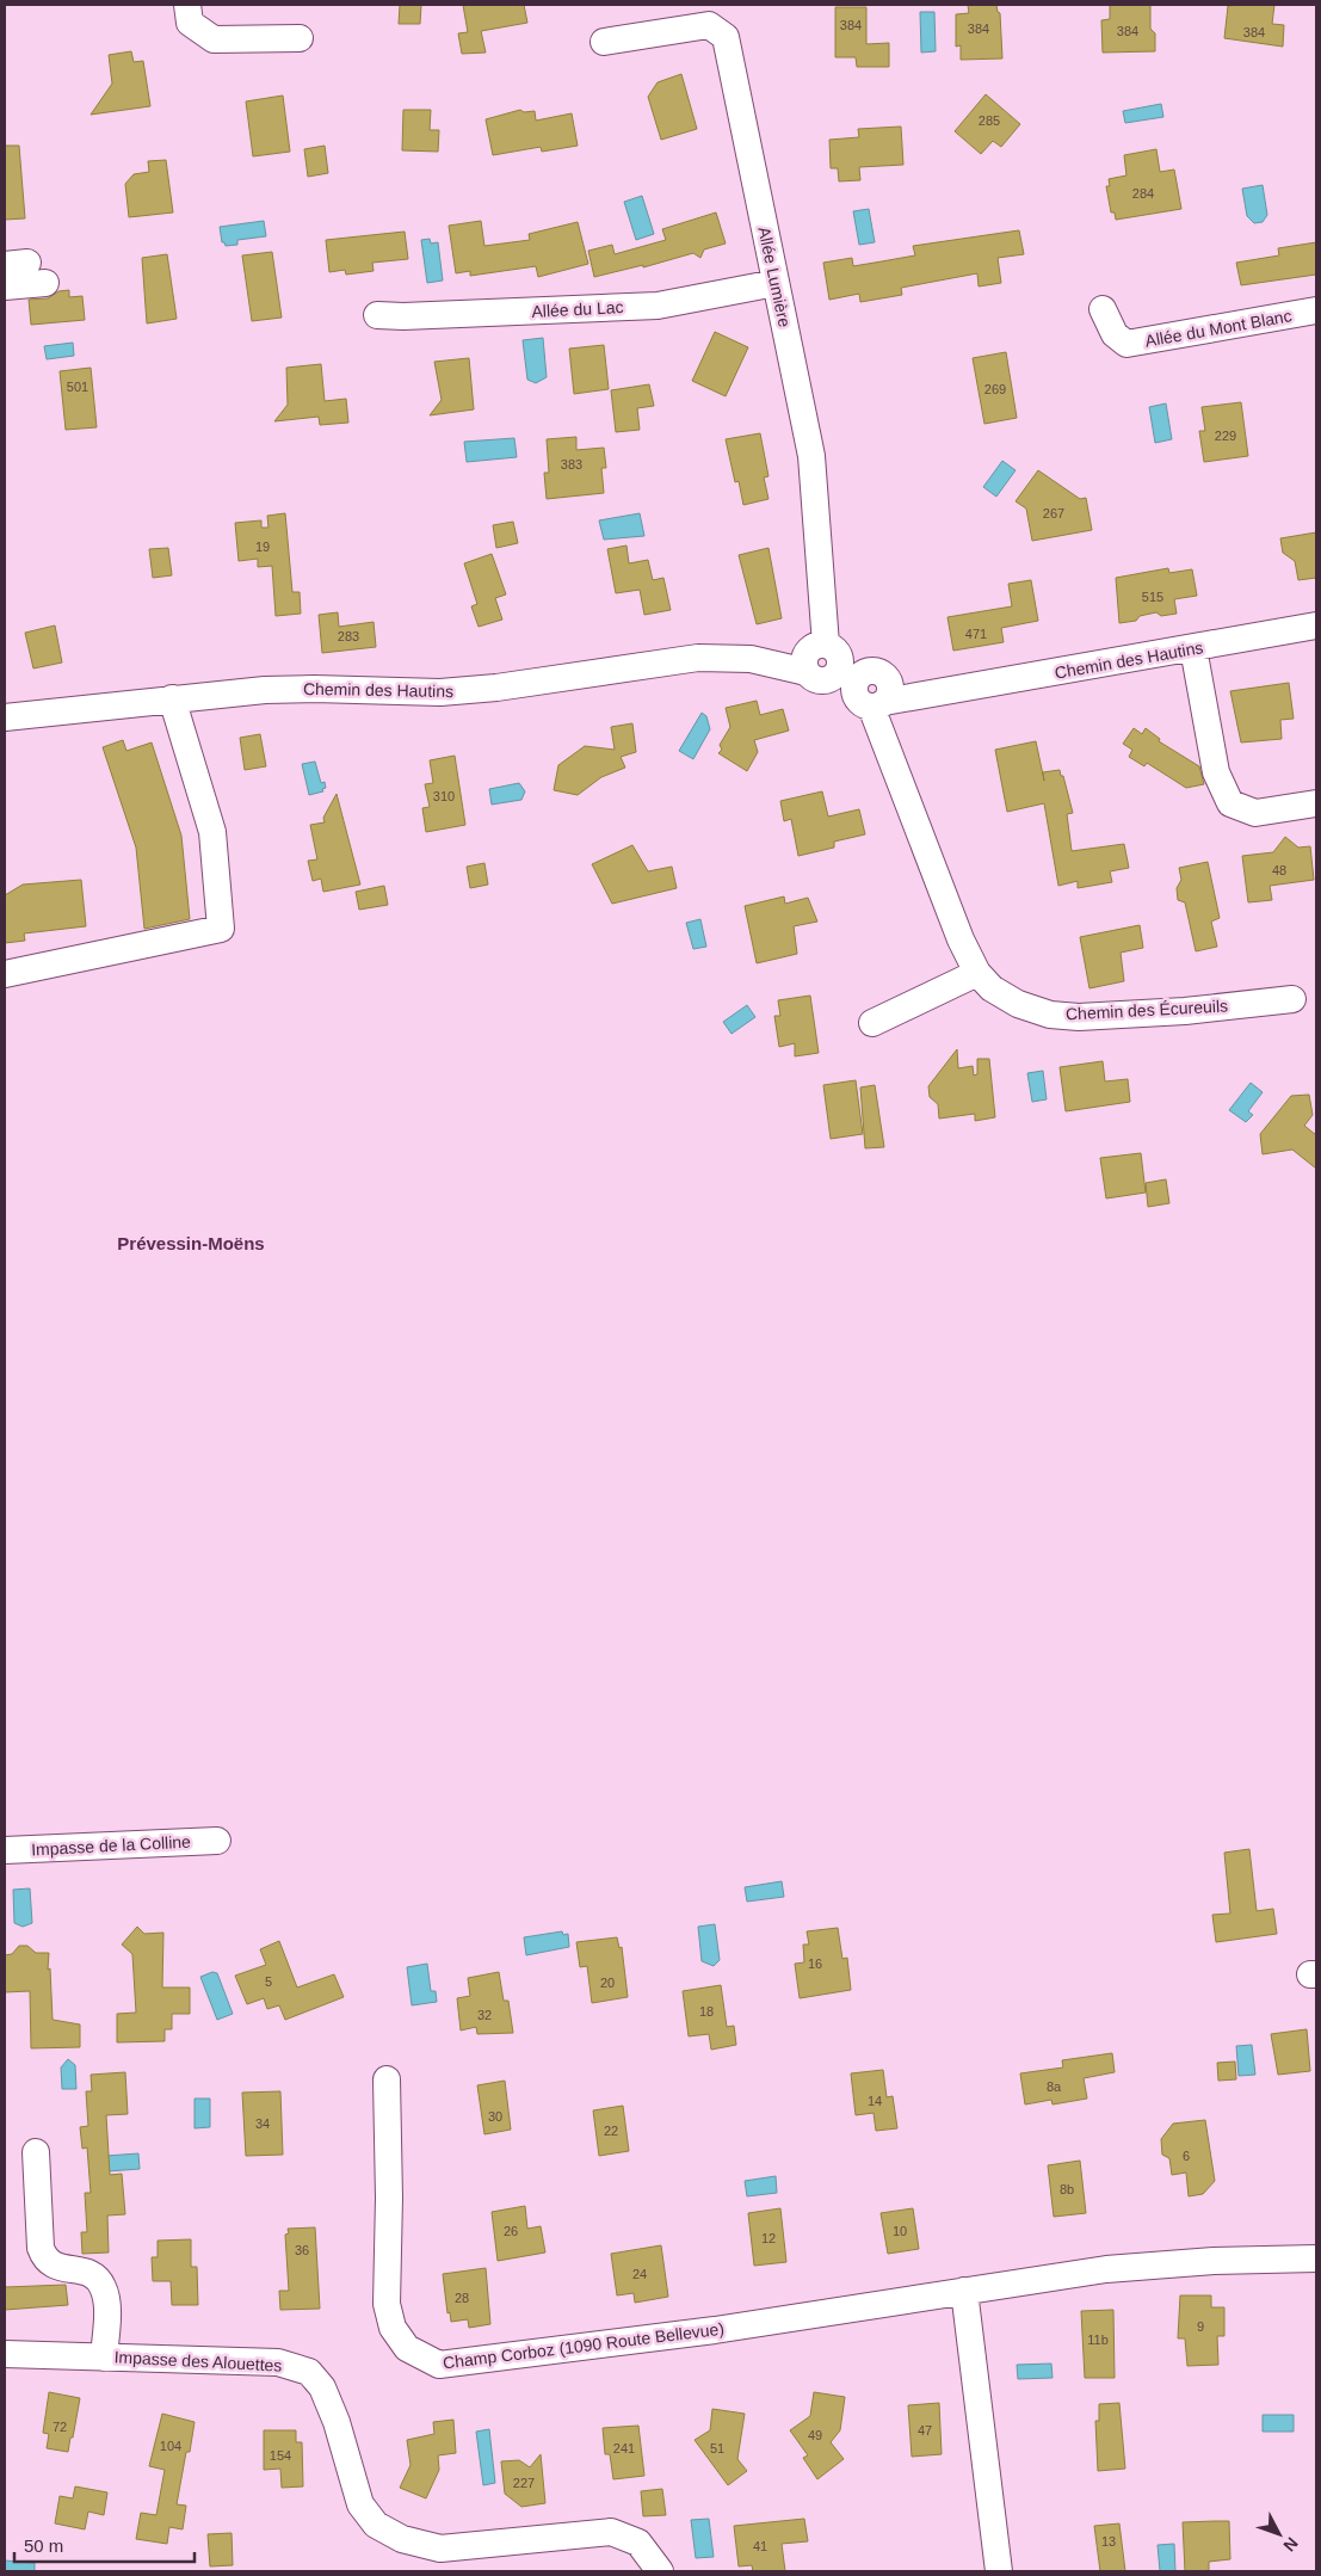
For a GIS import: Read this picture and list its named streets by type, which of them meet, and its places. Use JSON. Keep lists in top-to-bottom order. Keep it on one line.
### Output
{"streets":{"street":["Allée Lumière","Allée du Lac","Allée du Mont Blanc","Chemin des Hautins","Chemin des Écureuils","Impasse de la Colline","Champ Corboz (1090 Route Bellevue)","Impasse des Alouettes"]},"crossings":[["Allée Lumière","Allée du Lac"],["Allée Lumière","Chemin des Hautins"],["Chemin des Hautins","Chemin des Écureuils"]],"districts":["Prévessin-Moëns"],"house_numbers":["384","384","384","384","285","284","501","269","229","383","267","19","515","471","283","310","48","16","5","20","18","32","8a","14","30","34","22","6","8b","26","10","12","36","24","28","9","11b","72","47","49","104","241","51","154","227","13","41"],"scale_bar":"50 m","north":"bottom right"}
